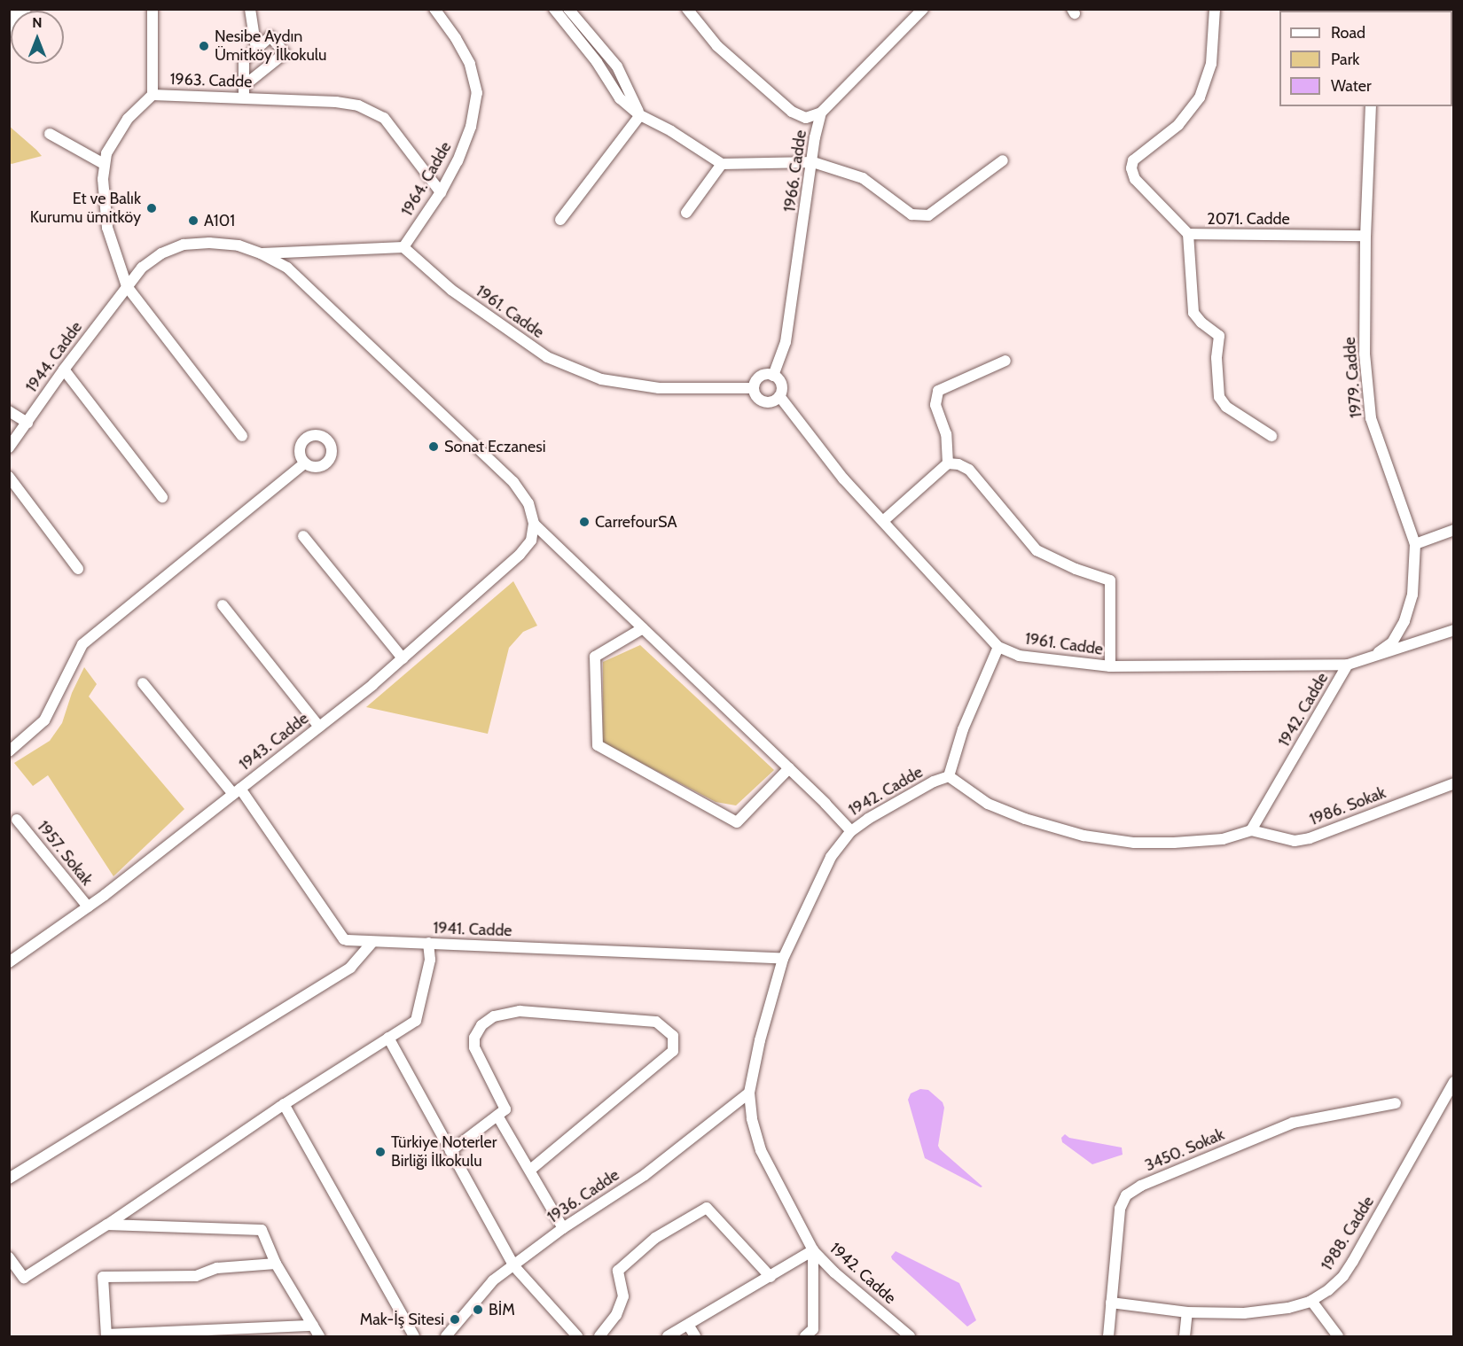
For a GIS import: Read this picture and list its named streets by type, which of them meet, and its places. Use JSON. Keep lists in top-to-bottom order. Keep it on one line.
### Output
{"streets":{"street":["1963. Cadde","1966. Cadde","1964. Cadde","2071. Cadde","1961. Cadde","1944. Cadde","1979. Cadde","1942. Cadde","1943. Cadde","1986. Sokak","1957. Sokak","1941. Cadde","3450. Sokak","1936. Cadde","1988. Cadde"]},"crossings":[["1963. Cadde","1964. Cadde"],["1963. Cadde","1944. Cadde"],["1966. Cadde","1961. Cadde"],["1964. Cadde","1961. Cadde"],["2071. Cadde","1979. Cadde"],["1961. Cadde","1979. Cadde"],["1961. Cadde","1942. Cadde"],["1942. Cadde","1986. Sokak"],["1942. Cadde","1941. Cadde"],["1942. Cadde","1936. Cadde"],["1943. Cadde","1957. Sokak"],["1943. Cadde","1941. Cadde"],["3450. Sokak","1988. Cadde"]],"places":["Nesibe Aydın Ümitköy İlkokulu","Et ve Balık Kurumu ümitköy","A101","Sonat Eczanesi","CarrefourSA","Türkiye Noterler Birliği İlkokulu","BİM","Mak-İş Sitesi"],"legend":["Road","Park","Water"],"north":"top"}
